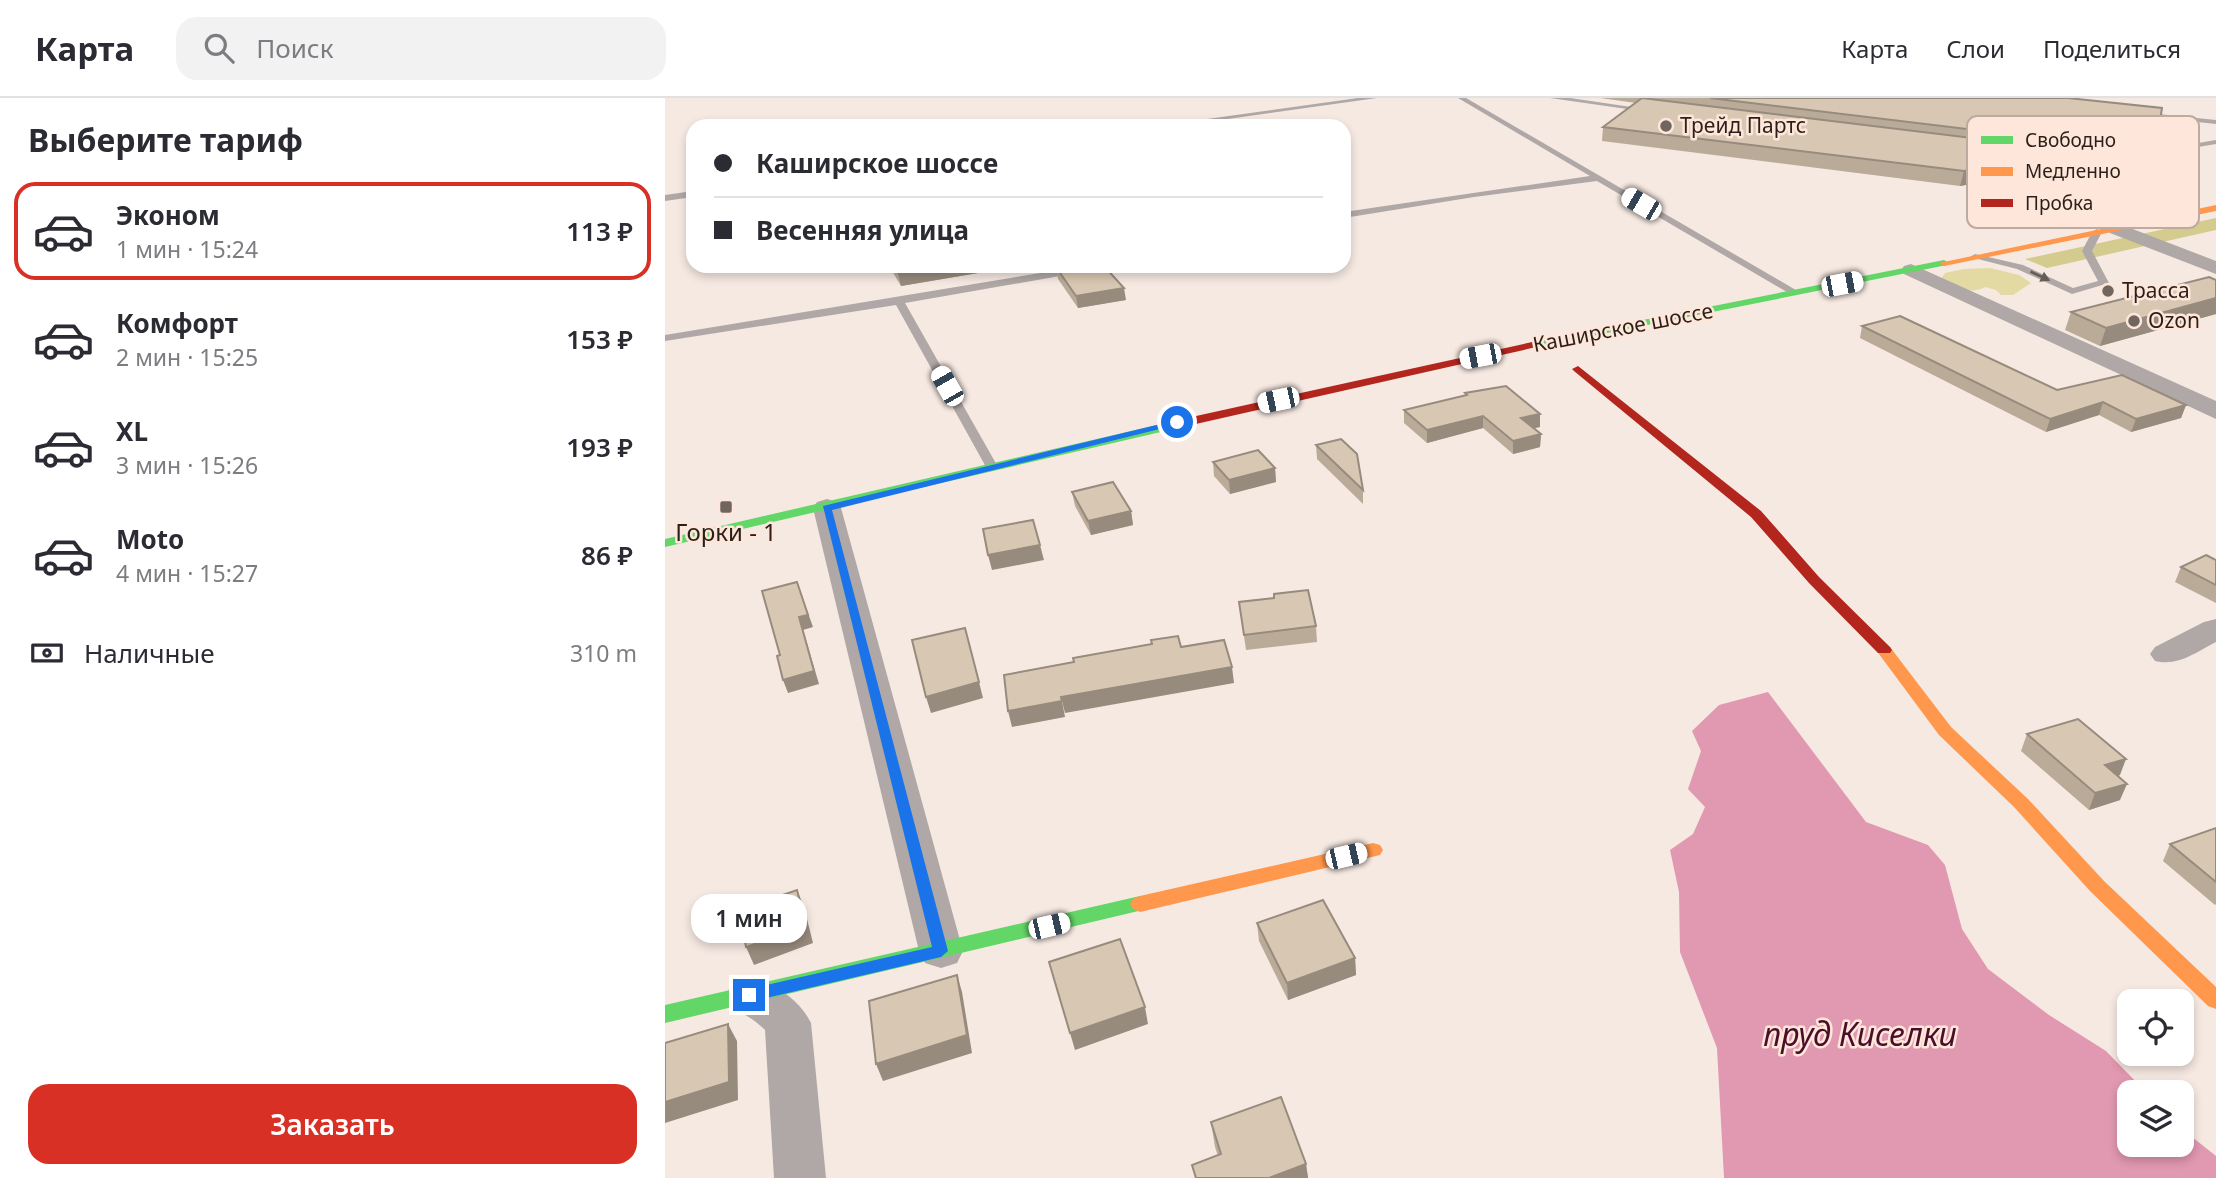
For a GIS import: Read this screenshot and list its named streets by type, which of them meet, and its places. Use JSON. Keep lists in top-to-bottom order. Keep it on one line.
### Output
{"streets":{"main road":["Каширское шоссе"]},"water":["пруд Киселки"],"places":{"other":["Трейд Партс","Трасса","Ozon"],"transit":["Горки - 1"]},"legend":["Свободно","Медленно","Пробка"],"page":{"header":"Карта","search":"Поиск","nav":["Карта","Слои","Поделиться"],"heading":"Выберите тариф","banner":["Каширское шоссе","Весенняя улица"],"list":[{"name":"Эконом","note":"1 мин · 15:24","value":"113 ₽"},{"name":"Комфорт","note":"2 мин · 15:25","value":"153 ₽"},{"name":"XL","note":"3 мин · 15:26","value":"193 ₽"},{"name":"Moto","note":"4 мин · 15:27","value":"86 ₽"}],"pay":["Наличные","310 m"],"bubble":"1 мин","buttons":"Заказать"}}
